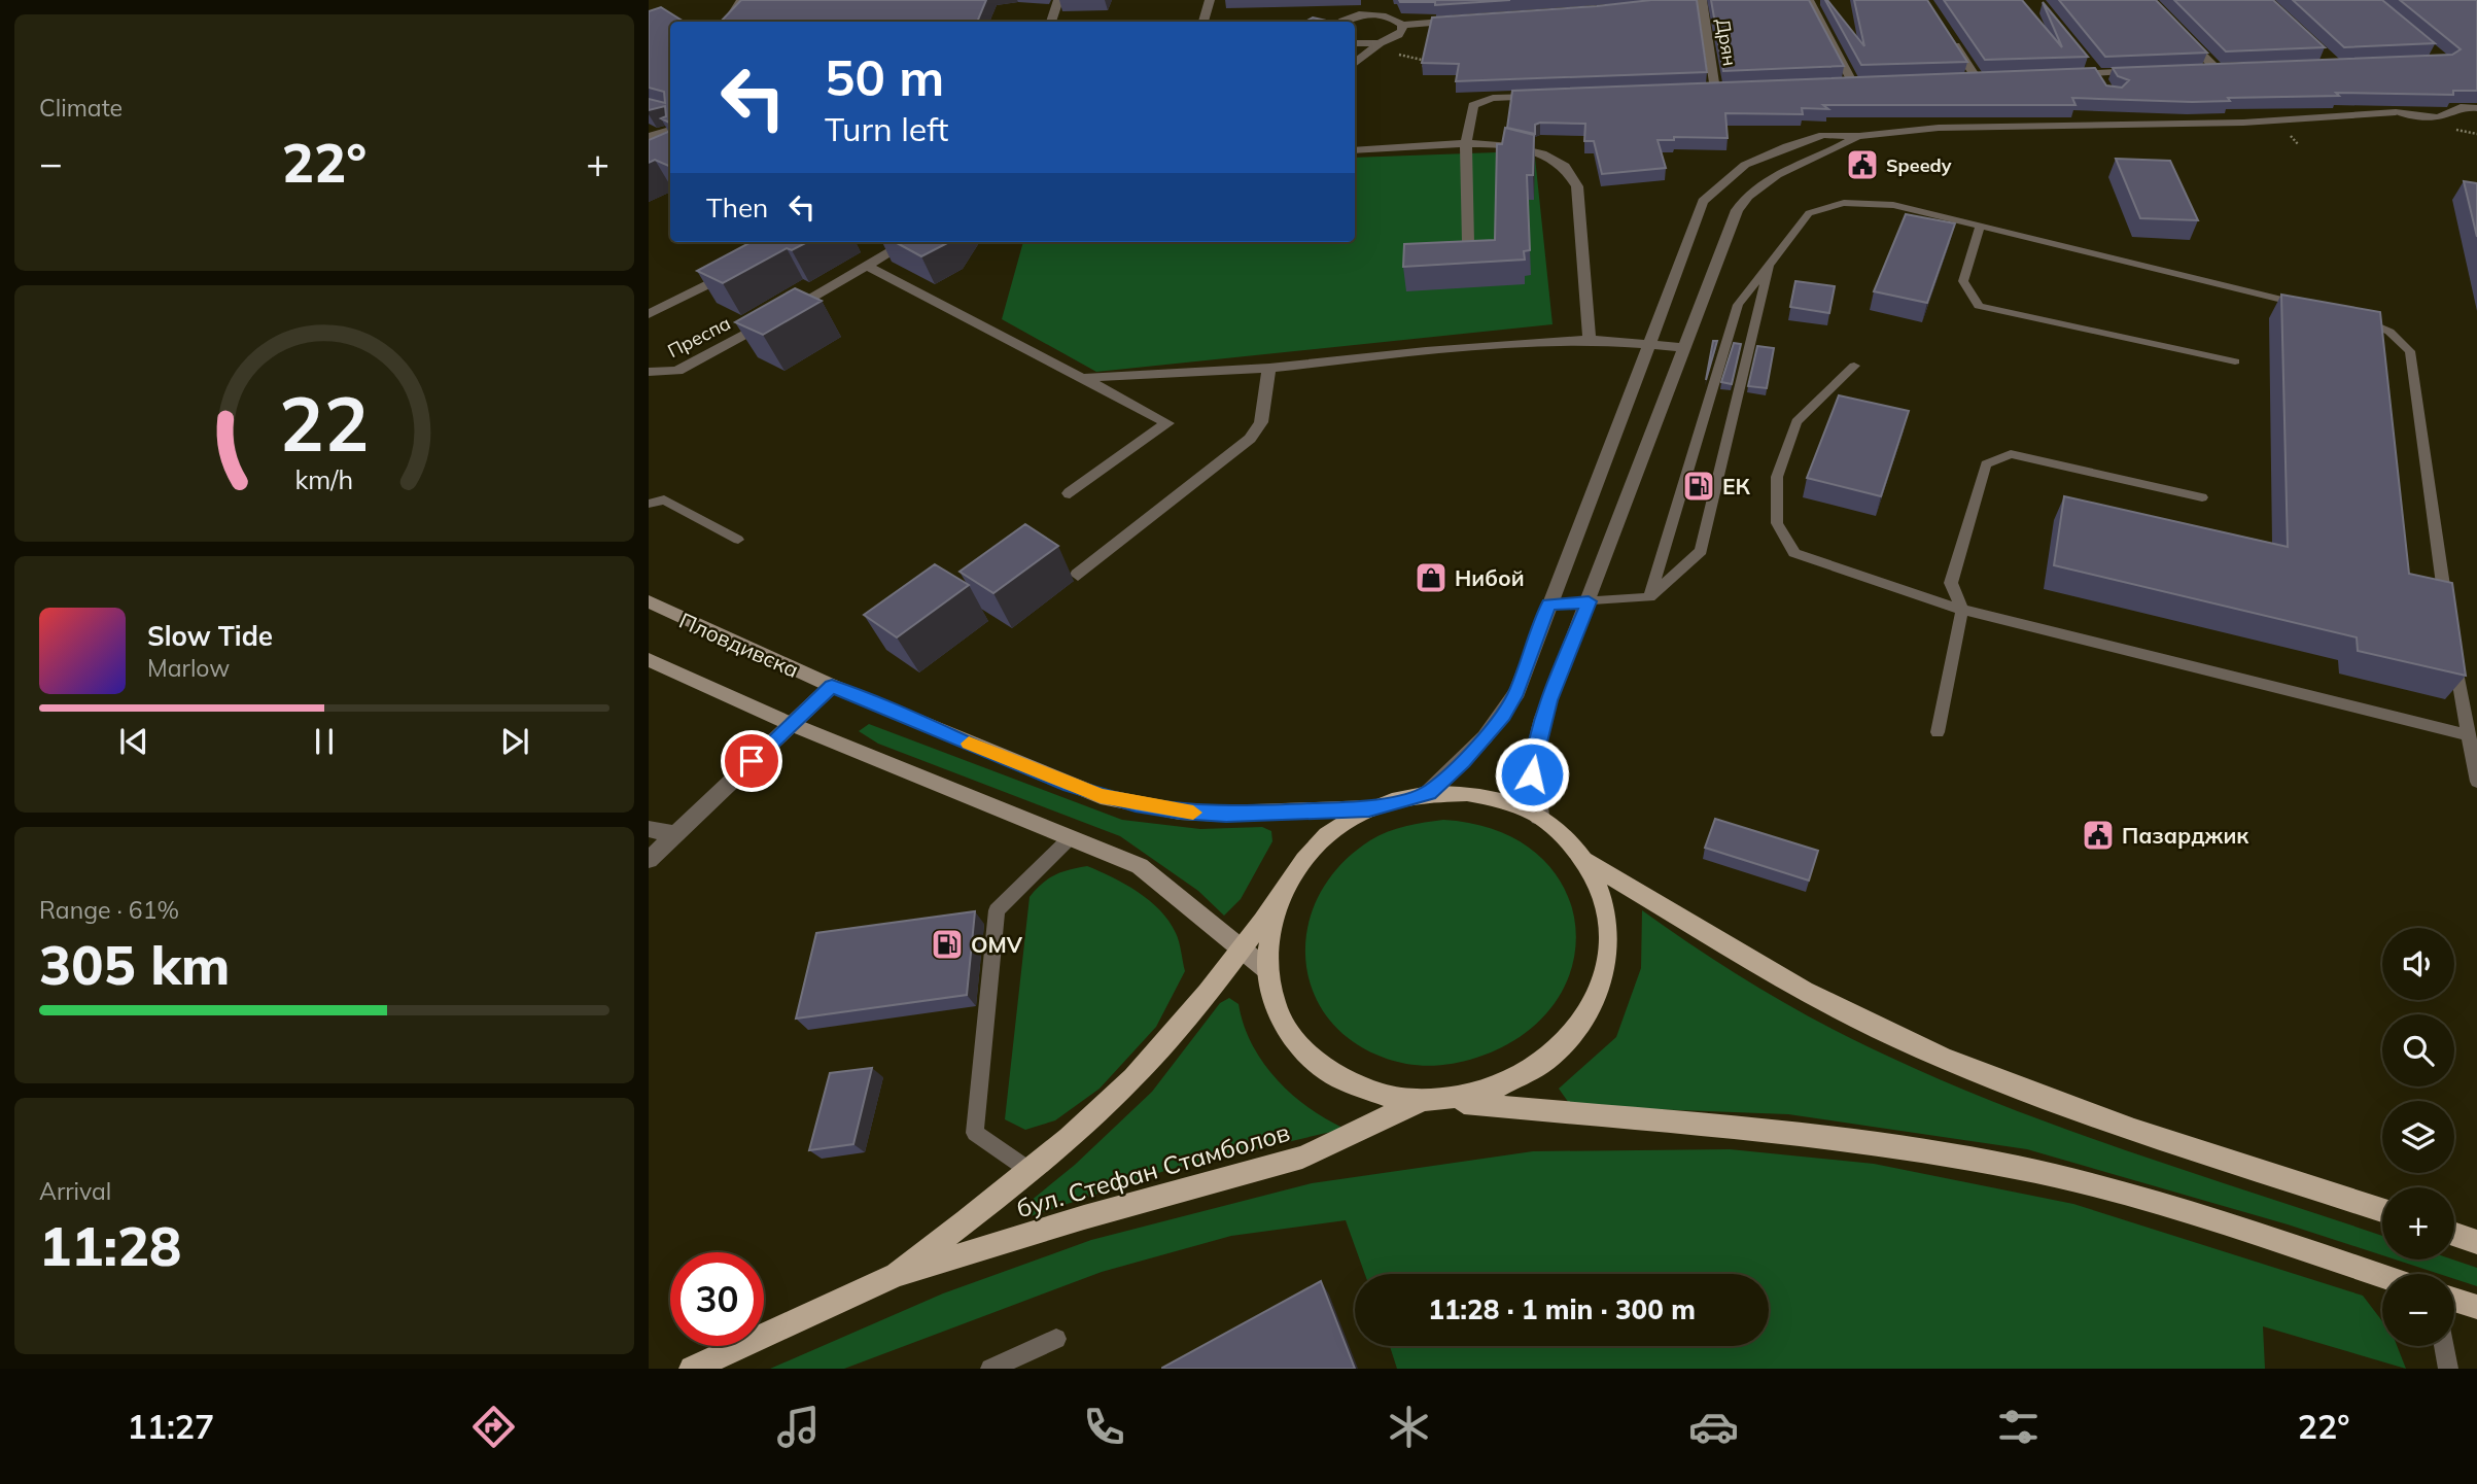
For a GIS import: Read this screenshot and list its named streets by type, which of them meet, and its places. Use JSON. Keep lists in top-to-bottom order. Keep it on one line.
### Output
{"streets":{"main road":["бул. Стефан Стамболов"],"street":["Дрян","Преспа","Пловдивска"]},"places":{"public building":["Speedy","Пазарджик"],"fuel station":["ЕК","OMV"],"shop":["Нибой"]},"page":{"tile":["Climate",["Range · 61%","305 km"],["Arrival","11:28"]],"turn":["50 m","Turn left"],"heat":["−","22°","+"],"then":"Then","song":["Slow Tide","Marlow"],"map_buttons":["+","−"],"limit":"30","trip":"11:28 · 1 min · 300 m","tabs":["11:27","22°"],"gauge":["22","km/h"]}}
